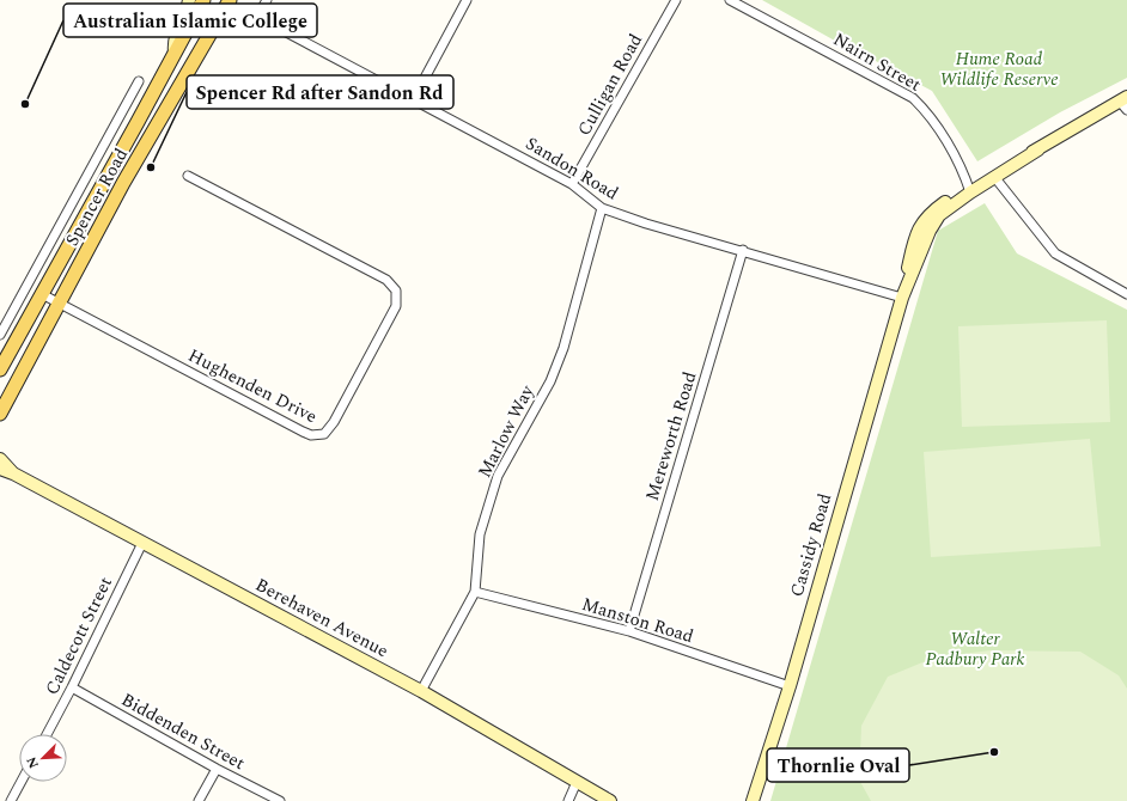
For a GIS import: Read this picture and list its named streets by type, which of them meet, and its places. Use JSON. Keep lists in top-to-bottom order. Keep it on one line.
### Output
{"streets":{"main road":["Spencer Road"],"street":["Nairn Street","Culligan Road","Sandon Road","Hughenden Drive","Marlow Way","Mereworth Road","Cassidy Road","Berehaven Avenue","Manston Road","Caldecott Street","Biddenden Street"]},"crossings":[["Nairn Street","Cassidy Road"],["Culligan Road","Sandon Road"],["Sandon Road","Marlow Way"],["Sandon Road","Mereworth Road"],["Sandon Road","Cassidy Road"],["Spencer Road","Hughenden Drive"],["Marlow Way","Berehaven Avenue"],["Marlow Way","Manston Road"],["Mereworth Road","Manston Road"],["Cassidy Road","Manston Road"],["Berehaven Avenue","Caldecott Street"],["Caldecott Street","Biddenden Street"]],"parks":["Hume Road Wildlife Reserve","Walter Padbury Park"],"places":["Australian Islamic College","Spencer Rd after Sandon Rd","Thornlie Oval"],"north":"bottom left"}
